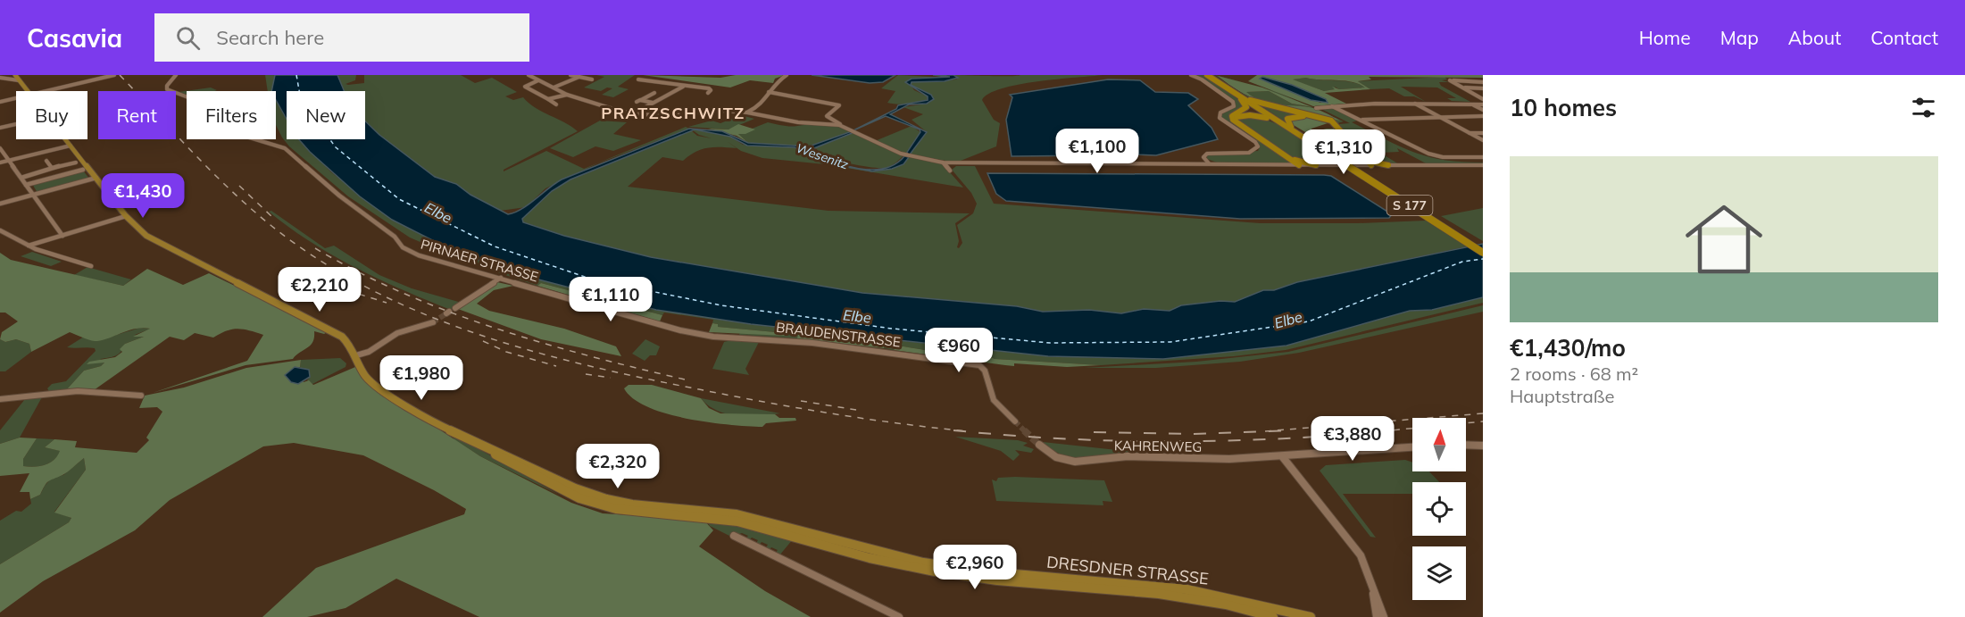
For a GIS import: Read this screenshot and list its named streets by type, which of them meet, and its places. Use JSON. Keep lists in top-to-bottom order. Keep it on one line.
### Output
{"streets":{"highway":["S 177"],"main road":["DRESDNER STRASSE"],"street":["PIRNAER STRASSE","BRAUDENSTRASSE","KAHRENWEG"]},"crossings":[["PIRNAER STRASSE","BRAUDENSTRASSE"]],"districts":["PRATZSCHWITZ"],"water":["Wesenitz","Elbe"],"north":"top","page":{"header":"Casavia","search":"Search here","nav":["Home","Map","About","Contact"],"heading":"10 homes","chip":["Buy","Rent","Filters","New"],"price":["€1,100","€1,310","€1,430","€2,210","€1,110","€960","€1,980","€3,880","€2,320","€2,960"],"list":[{"name":"€1,430/mo","note":"2 rooms · 68 m² · Hauptstraße"}]}}
